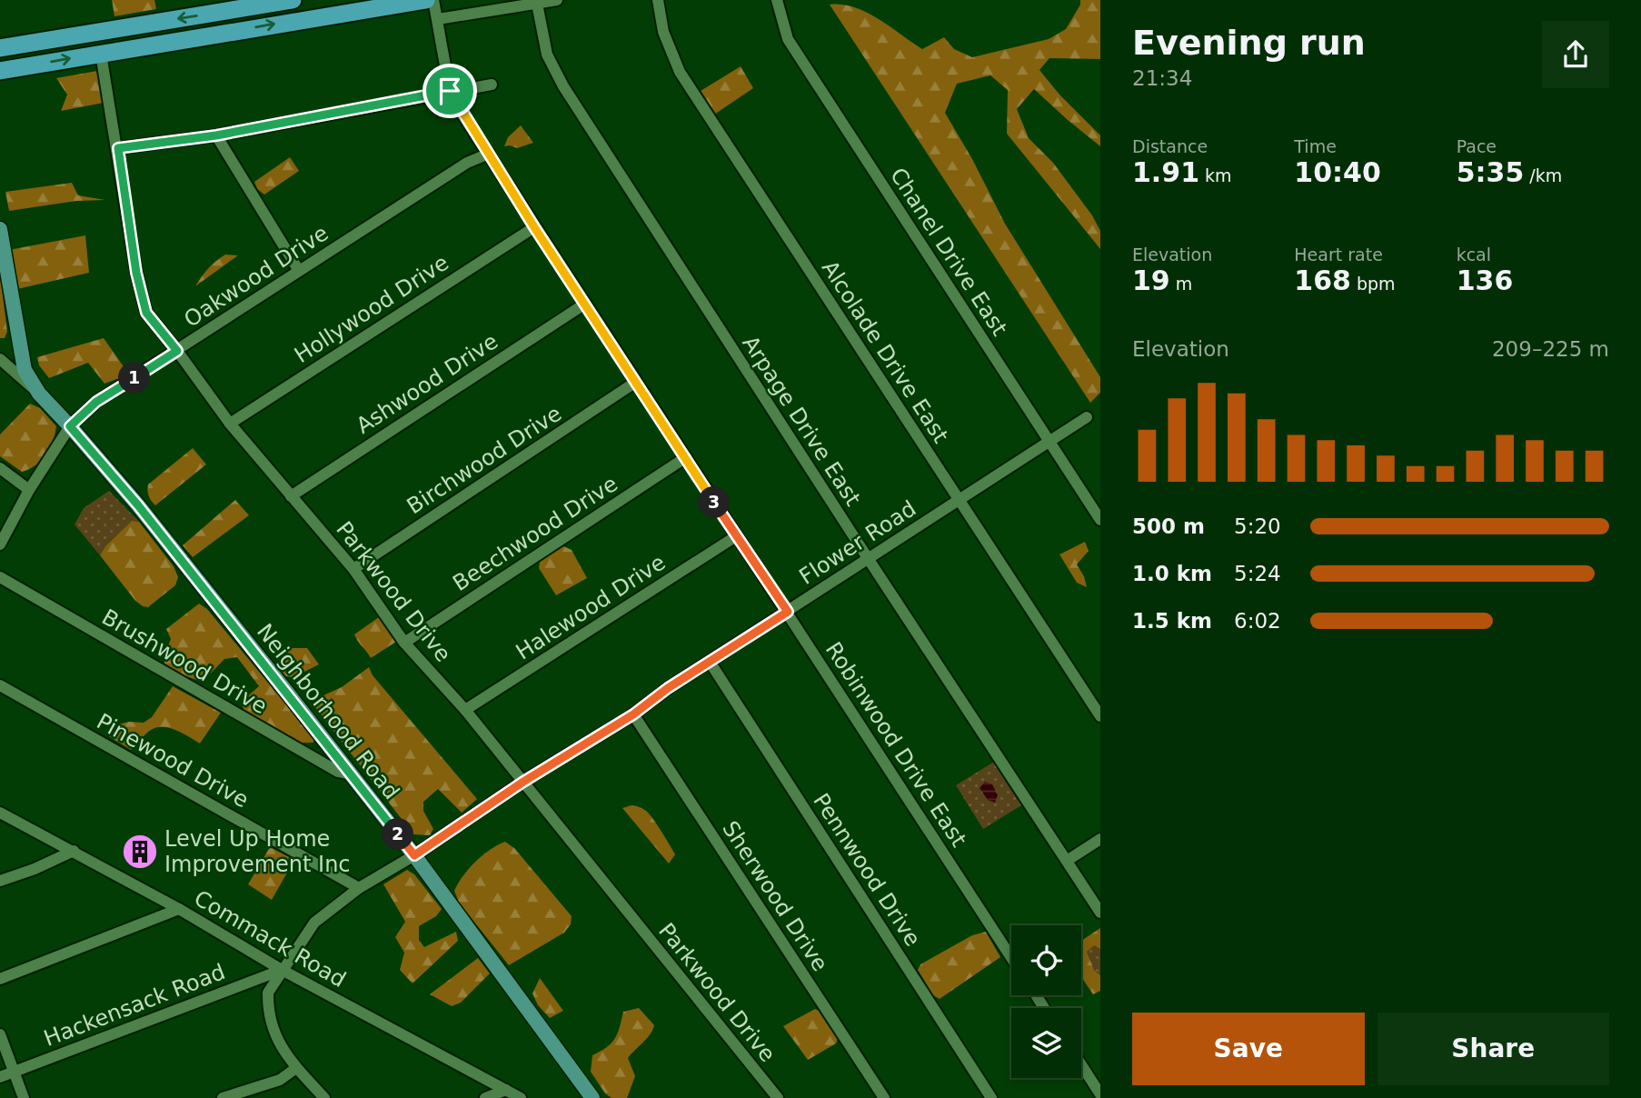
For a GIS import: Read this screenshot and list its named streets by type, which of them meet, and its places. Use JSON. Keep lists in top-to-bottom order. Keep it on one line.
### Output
{"streets":{"main road":["Neighborhood Road"],"street":["Chanel Drive East","Oakwood Drive","Hollywood Drive","Alcolade Drive East","Ashwood Drive","Arpage Drive East","Birchwood Drive","Beechwood Drive","Flower Road","Parkwood Drive","Halewood Drive","Brushwood Drive","Robinwood Drive East","Pinewood Drive","Pennwood Drive","Sherwood Drive","Commack Road","Hackensack Road"]},"crossings":[["Chanel Drive East","Flower Road"],["Oakwood Drive","Parkwood Drive"],["Oakwood Drive","Neighborhood Road"],["Oakwood Drive","Robinwood Drive East"],["Hollywood Drive","Parkwood Drive"],["Hollywood Drive","Robinwood Drive East"],["Alcolade Drive East","Flower Road"],["Ashwood Drive","Parkwood Drive"],["Ashwood Drive","Robinwood Drive East"],["Arpage Drive East","Flower Road"],["Birchwood Drive","Parkwood Drive"],["Birchwood Drive","Robinwood Drive East"],["Beechwood Drive","Parkwood Drive"],["Beechwood Drive","Robinwood Drive East"],["Flower Road","Parkwood Drive"],["Flower Road","Neighborhood Road"],["Flower Road","Robinwood Drive East"],["Flower Road","Pinewood Drive"],["Flower Road","Pennwood Drive"],["Flower Road","Sherwood Drive"],["Flower Road","Commack Road"],["Flower Road","Hackensack Road"],["Parkwood Drive","Halewood Drive"],["Halewood Drive","Robinwood Drive East"],["Brushwood Drive","Neighborhood Road"],["Commack Road","Hackensack Road"]],"places":{"building":["Level Up Home Improvement Inc"]},"page":{"heading":["Evening run","21:34"],"stats":[["Distance","1.91 km"],["Time","10:40"],["Pace","5:35 /km"],["Elevation","19 m"],["Heart rate","168 bpm"],["kcal","136"]],"chart":["Elevation","209–225 m"],"pins":["1","3","2"],"list":[{"name":"500 m","note":"5:20"},{"name":"1.0 km","note":"5:24"},{"name":"1.5 km","note":"6:02"}],"buttons":["Save","Share"]}}
